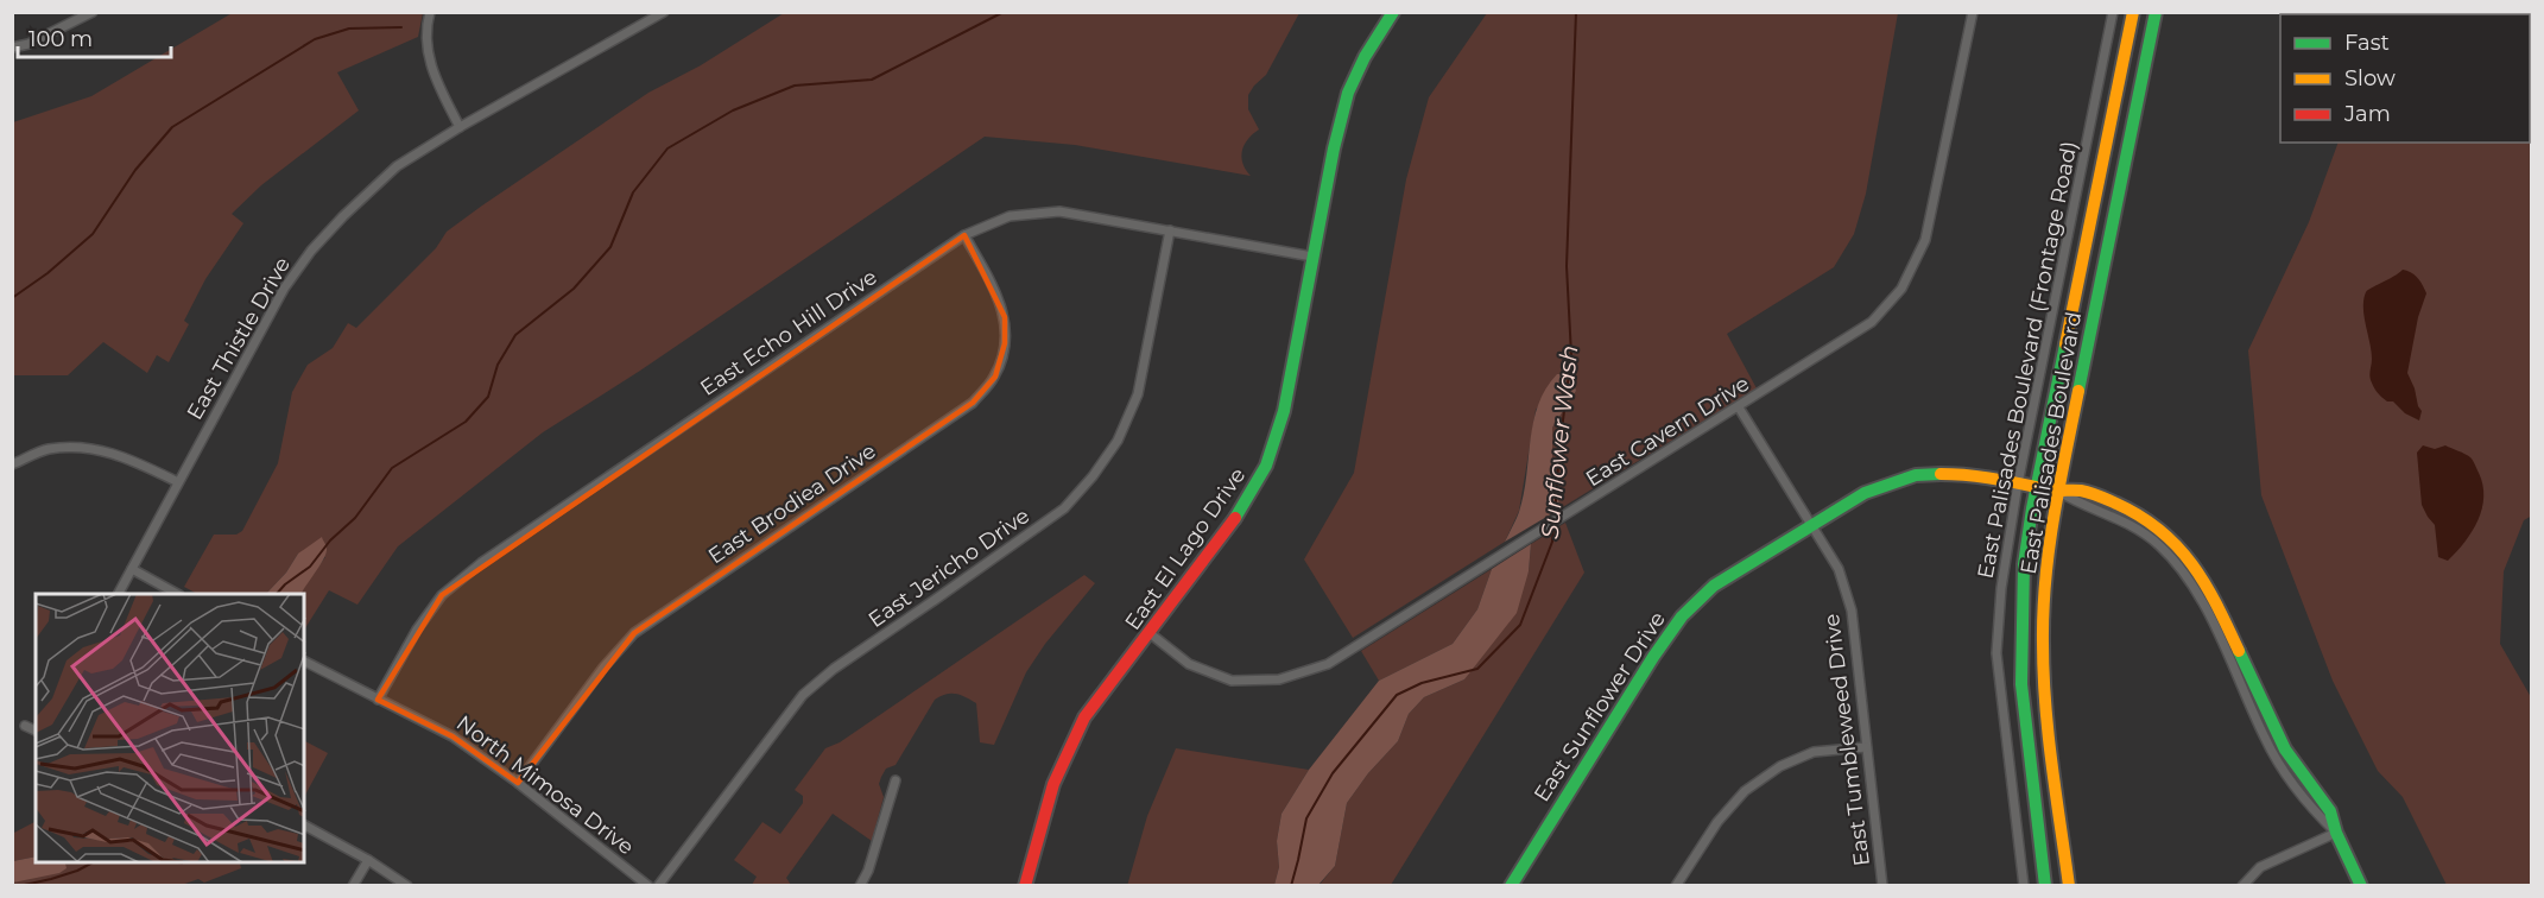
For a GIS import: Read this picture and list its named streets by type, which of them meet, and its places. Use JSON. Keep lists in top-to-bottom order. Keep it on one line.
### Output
{"streets":{"street":["East Echo Hill Drive","East Thistle Drive","East Palisades Boulevard (Frontage Road)","East Cavern Drive","East Palisades Boulevard","East Brodiea Drive","East El Lago Drive","East Jericho Drive","East Sunflower Drive","East Tumbleweed Drive","North Mimosa Drive"]},"crossings":[["East Echo Hill Drive","East Brodiea Drive"],["East Echo Hill Drive","East El Lago Drive"],["East Echo Hill Drive","East Jericho Drive"],["East Echo Hill Drive","North Mimosa Drive"],["East Palisades Boulevard (Frontage Road)","East Sunflower Drive"],["East Cavern Drive","East El Lago Drive"],["East Cavern Drive","East Tumbleweed Drive"],["East Palisades Boulevard","East Sunflower Drive"],["East Brodiea Drive","North Mimosa Drive"],["East Sunflower Drive","East Tumbleweed Drive"]],"water":["Sunflower Wash"],"legend":["Fast","Slow","Jam"],"scale_bar":"100 m"}
